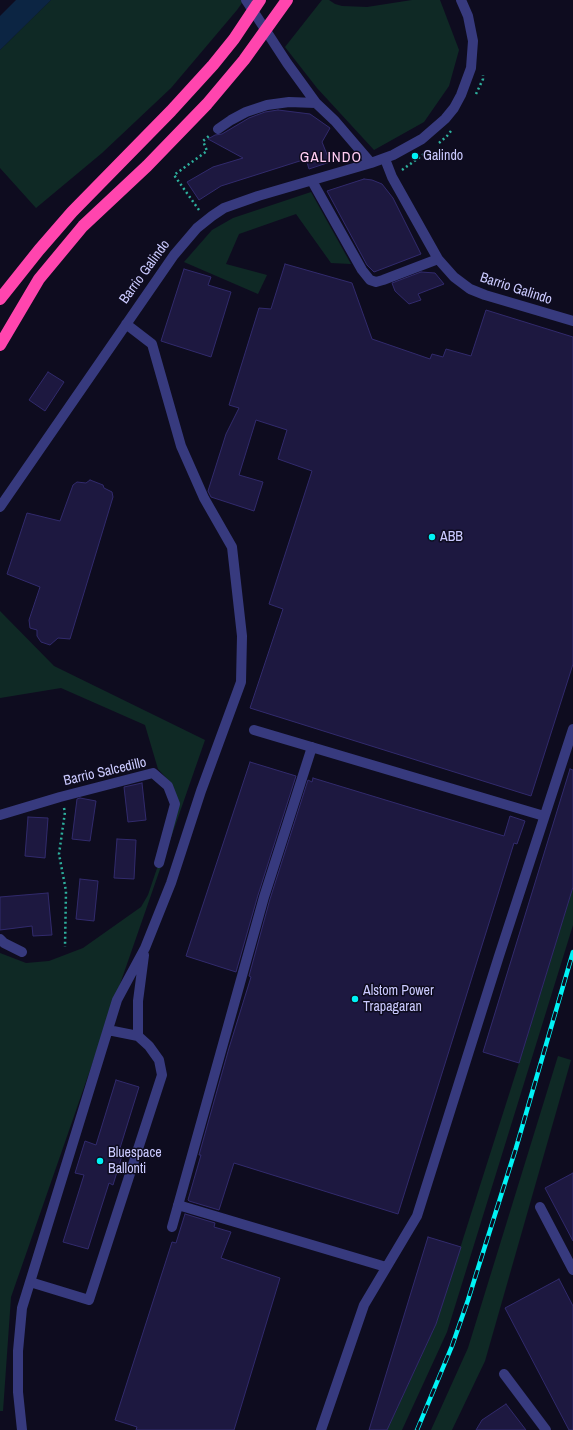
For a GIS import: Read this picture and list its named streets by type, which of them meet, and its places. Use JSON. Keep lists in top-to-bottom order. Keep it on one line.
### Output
{"streets":{"street":["Barrio Galindo","Barrio Salcedillo"]},"districts":["GALINDO"],"places":["Galindo","ABB","Alstom Power Trapagaran","Bluespace Ballonti"]}
